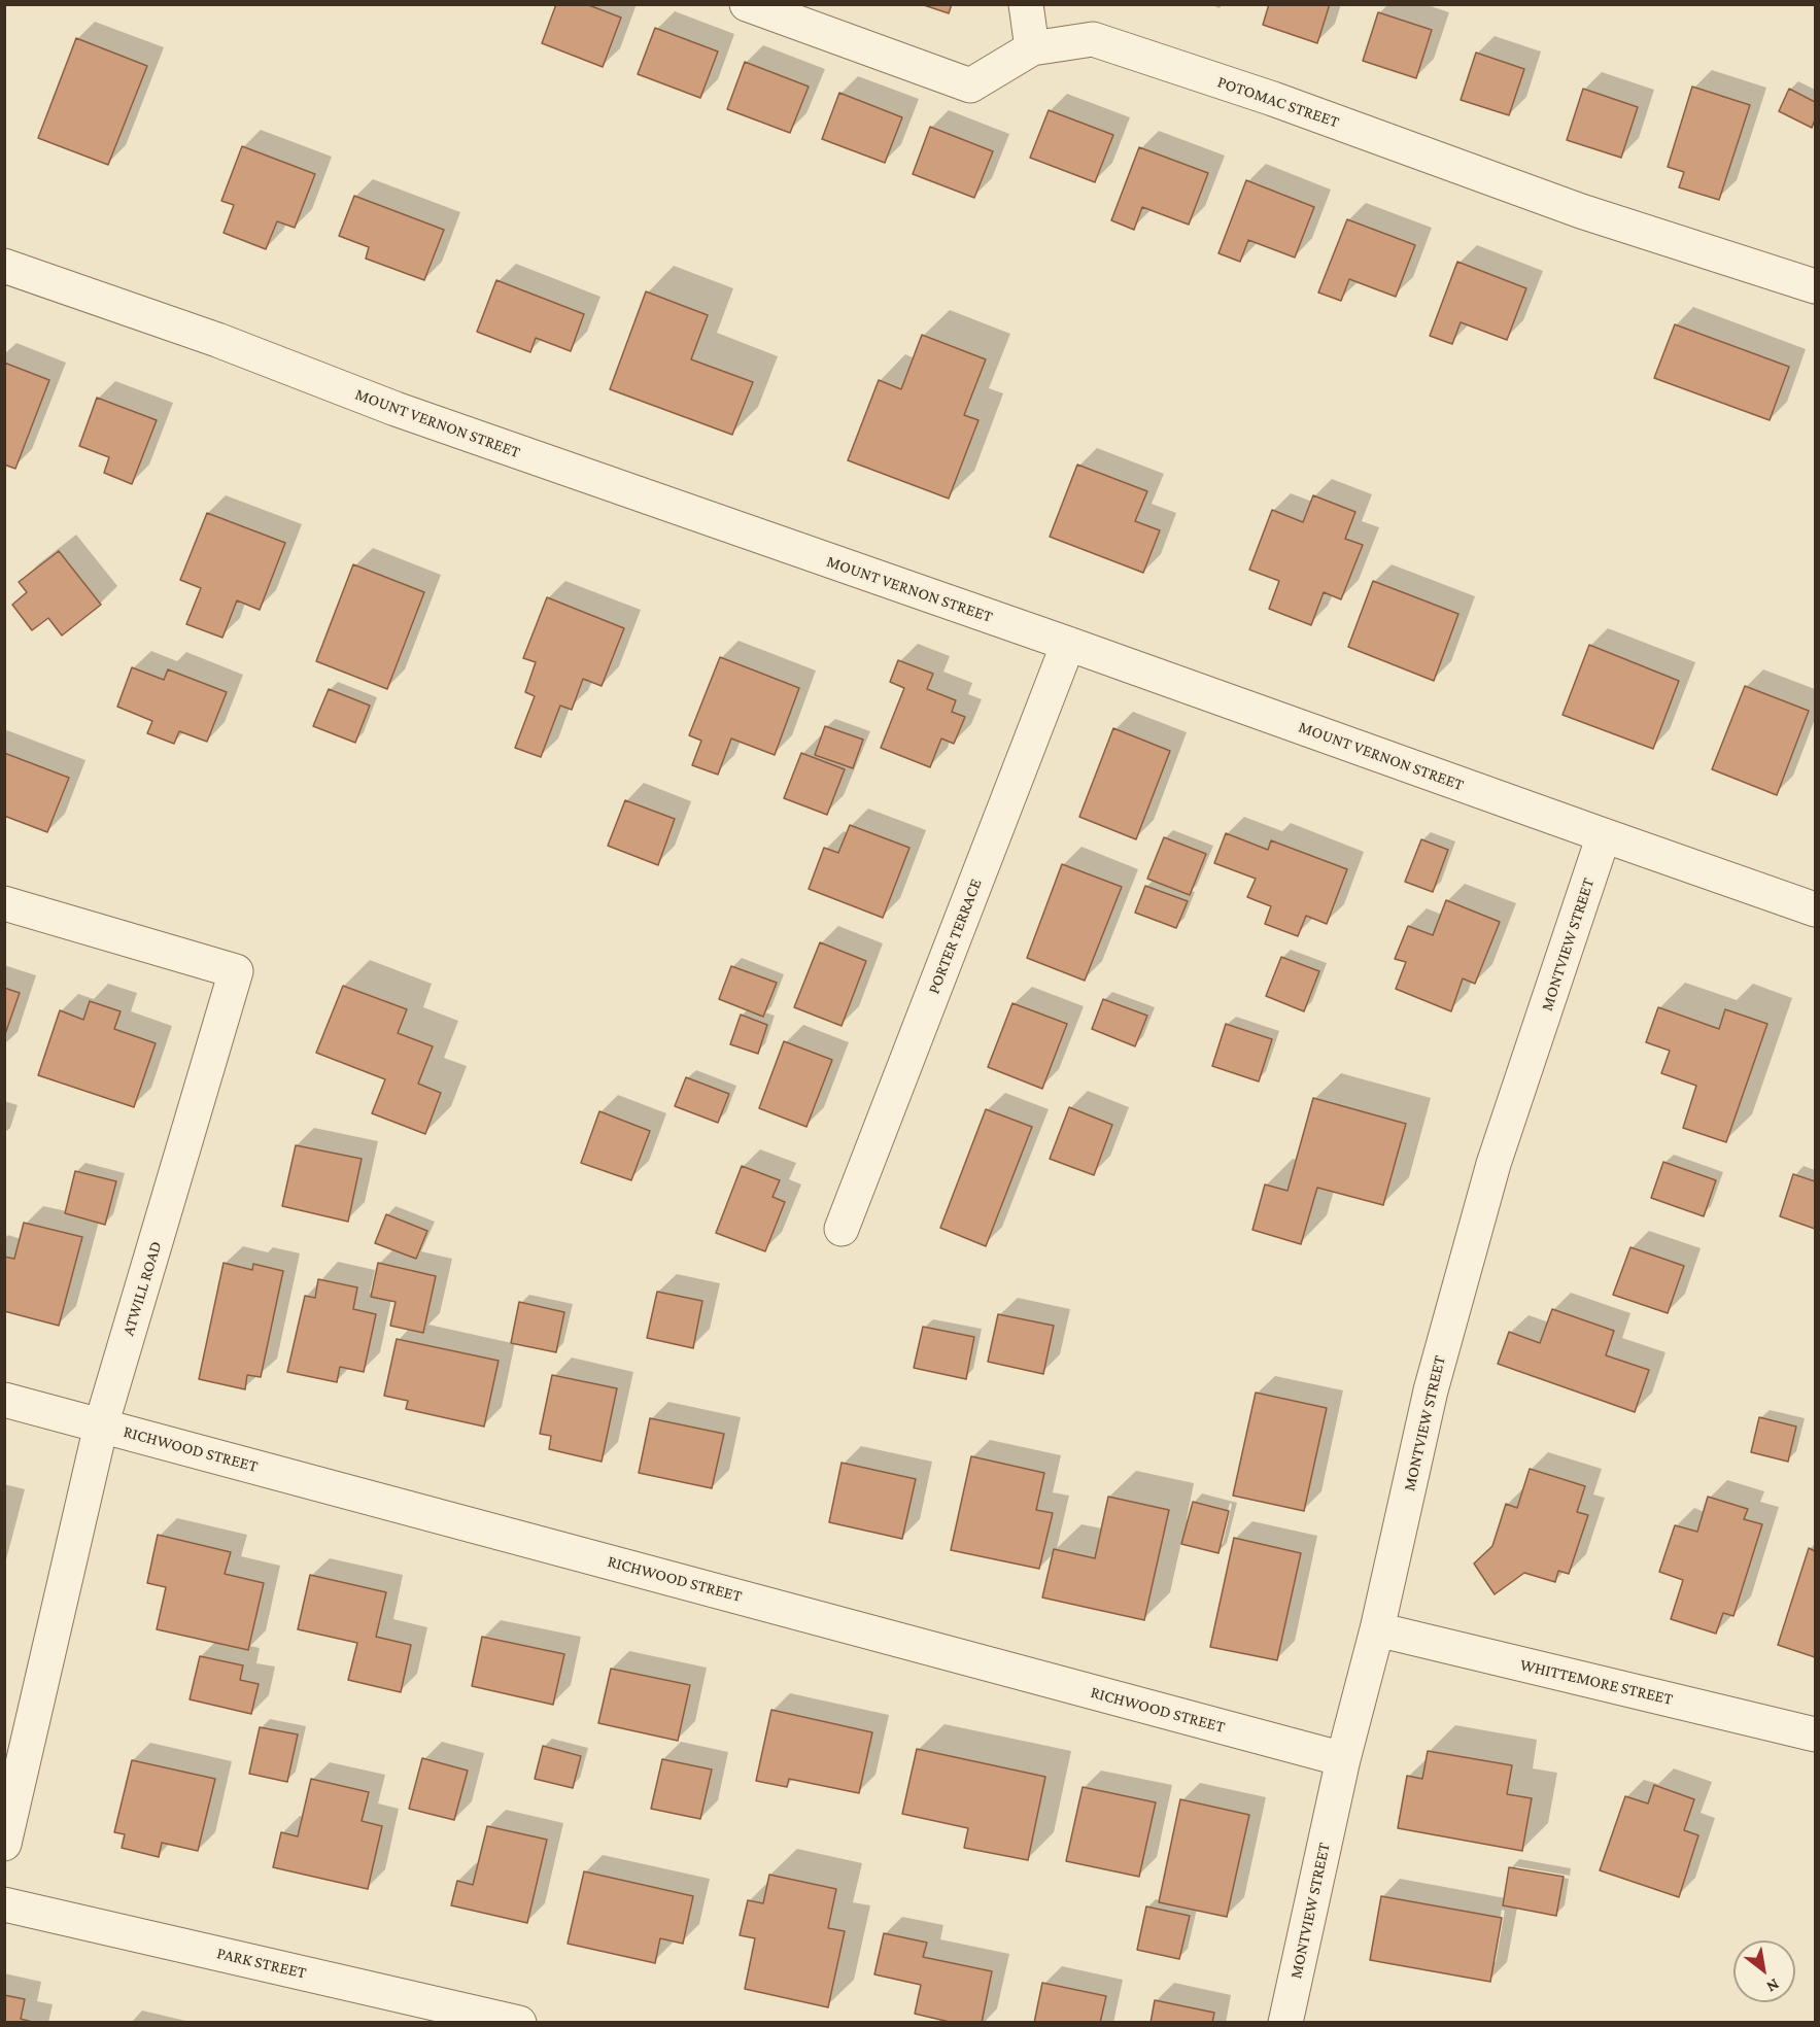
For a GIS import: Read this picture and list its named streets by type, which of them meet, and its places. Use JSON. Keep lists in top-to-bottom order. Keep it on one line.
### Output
{"streets":{"street":["POTOMAC STREET","MOUNT VERNON STREET","PORTER TERRACE","MONTVIEW STREET","ATWILL ROAD","RICHWOOD STREET","WHITTEMORE STREET","PARK STREET"]},"crossings":[["MOUNT VERNON STREET","PORTER TERRACE"],["MOUNT VERNON STREET","MONTVIEW STREET"],["MONTVIEW STREET","RICHWOOD STREET"],["MONTVIEW STREET","WHITTEMORE STREET"],["ATWILL ROAD","RICHWOOD STREET"]],"north":"bottom right"}
